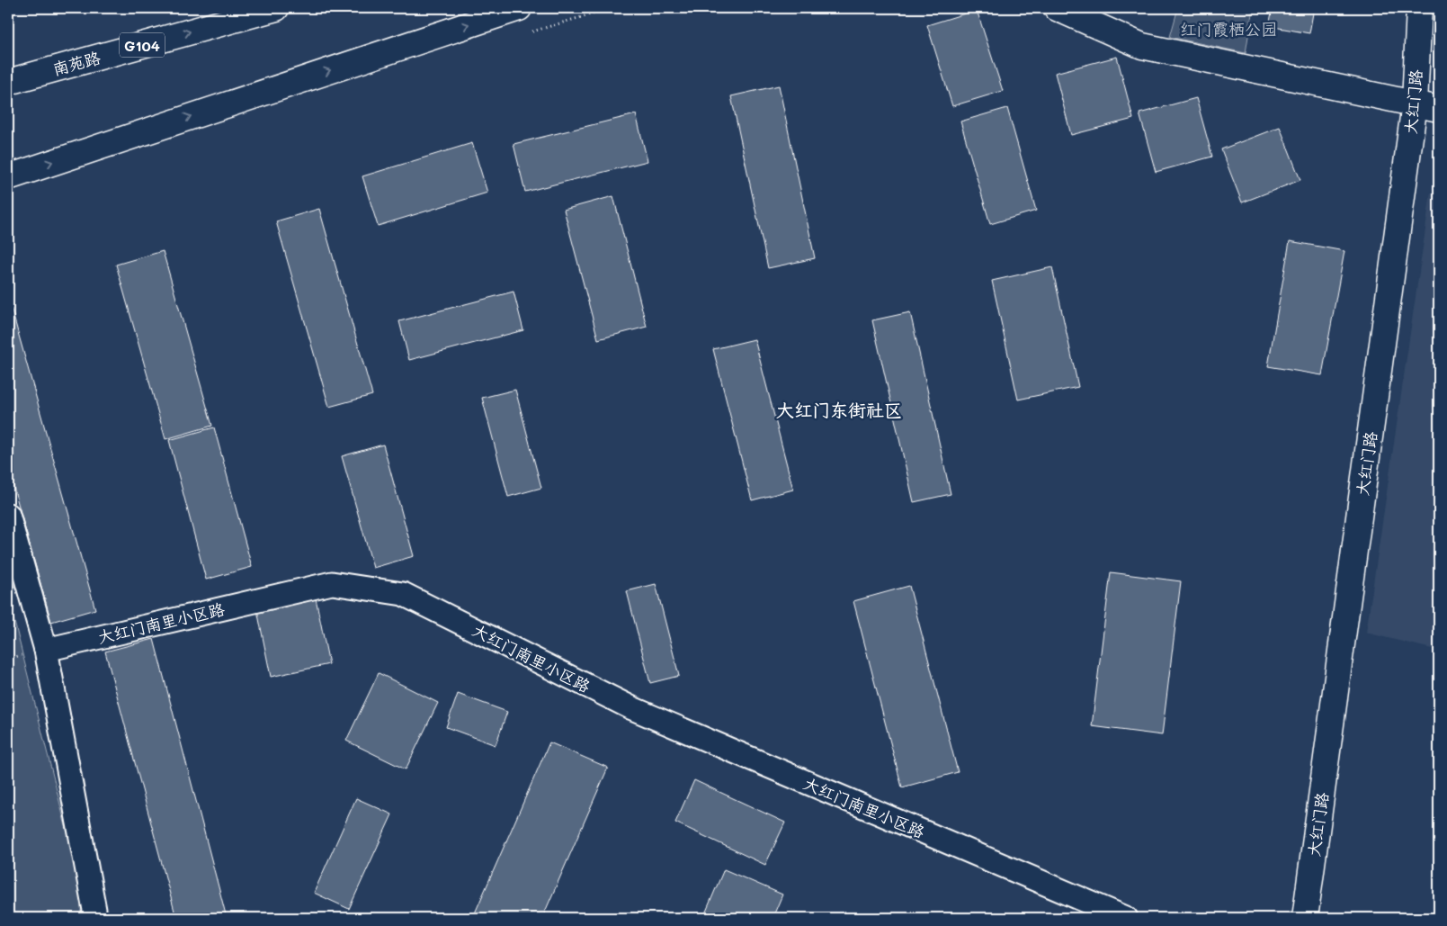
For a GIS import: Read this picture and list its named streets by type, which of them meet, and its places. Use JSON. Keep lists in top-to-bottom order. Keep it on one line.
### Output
{"streets":{"main road":["G104","南苑路","大红门路"],"street":["大红门南里小区路"]},"districts":["大红门东街社区"],"parks":["红门霞栖公园"]}
